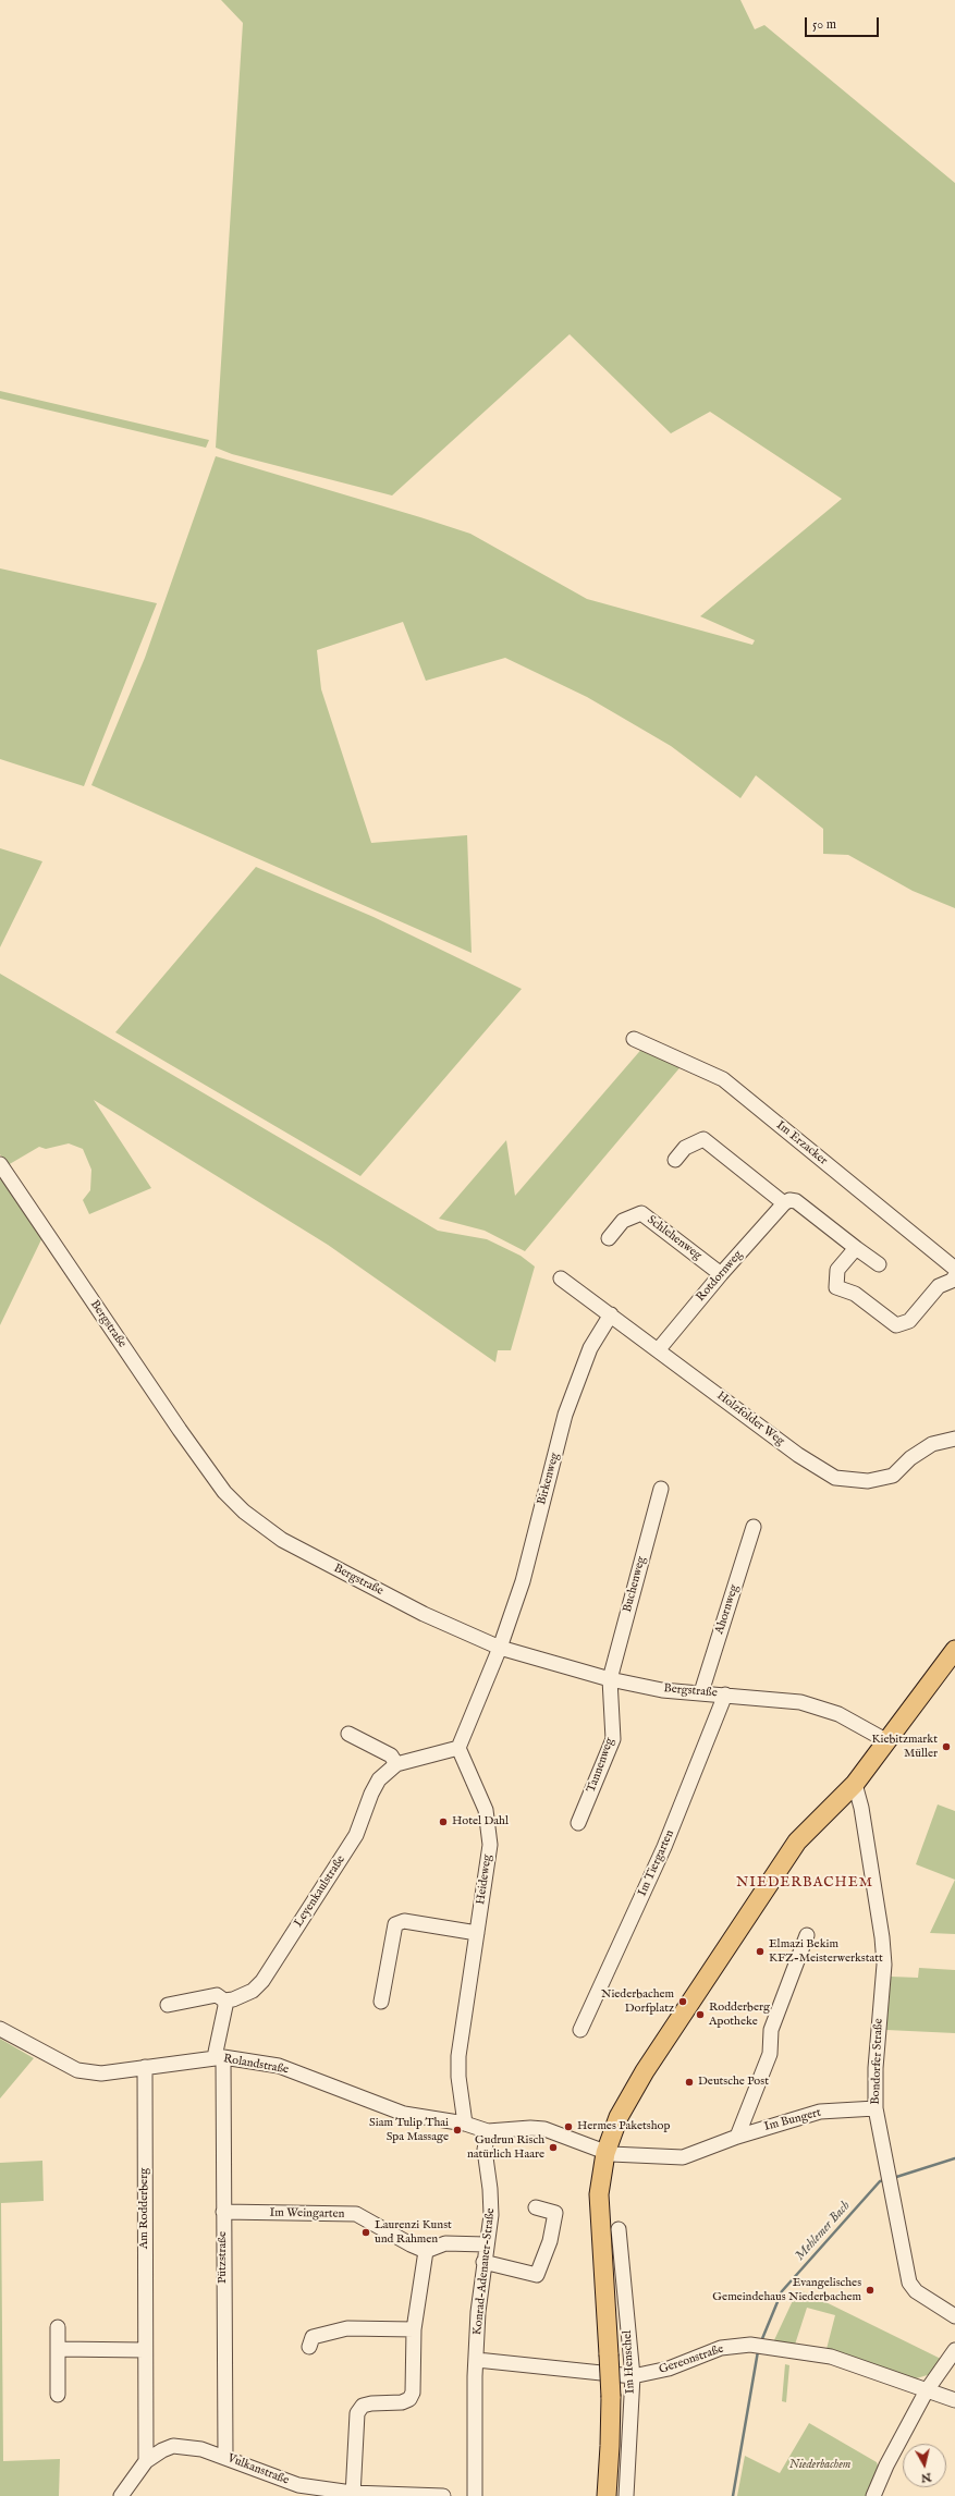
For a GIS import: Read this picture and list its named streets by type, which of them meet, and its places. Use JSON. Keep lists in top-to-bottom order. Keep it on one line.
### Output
{"streets":{"street":["Im Erzacker","Schlehenweg","Rotdornweg","Bergstraße","Holzfolder Weg","Birkenweg","Buchenweg","Ahornweg","Tannenweg","Im Tiergarten","Heideweg","Leyenkaulstraße","Bondorfer Straße","Rolandstraße","Im Bungert","Am Rodderberg","Im Weingarten","Pützstraße","Konrad-Adenauer-Straße","Gereonstraße","Im Henschel","Vulkanstraße"]},"crossings":[["Schlehenweg","Rotdornweg"],["Rotdornweg","Holzfolder Weg"],["Bergstraße","Birkenweg"],["Bergstraße","Buchenweg"],["Bergstraße","Ahornweg"],["Bergstraße","Tannenweg"],["Bergstraße","Im Tiergarten"],["Holzfolder Weg","Birkenweg"],["Buchenweg","Tannenweg"],["Heideweg","Leyenkaulstraße"],["Heideweg","Rolandstraße"],["Bondorfer Straße","Im Bungert"],["Rolandstraße","Am Rodderberg"],["Rolandstraße","Pützstraße"],["Rolandstraße","Konrad-Adenauer-Straße"],["Am Rodderberg","Vulkanstraße"],["Im Weingarten","Pützstraße"],["Pützstraße","Vulkanstraße"],["Konrad-Adenauer-Straße","Gereonstraße"],["Gereonstraße","Im Henschel"]],"districts":["NIEDERBACHEM"],"water":["Mehlemer Bach"],"parks":["Niederbachem"],"places":["Kiebitzmarkt Müller","Hotel Dahl","Elmazi Bekim KFZ-Meisterwerkstatt","Niederbachem Dorfplatz","Rodderberg Apotheke","Deutsche Post","Hermes Paketshop","Siam Tulip Thai Spa Massage","Gudrun Risch natürlich Haare","Laurenzi Kunst und Rahmen","Evangelisches Gemeindehaus Niederbachem"],"scale_bar":"50 m","north":"bottom"}
